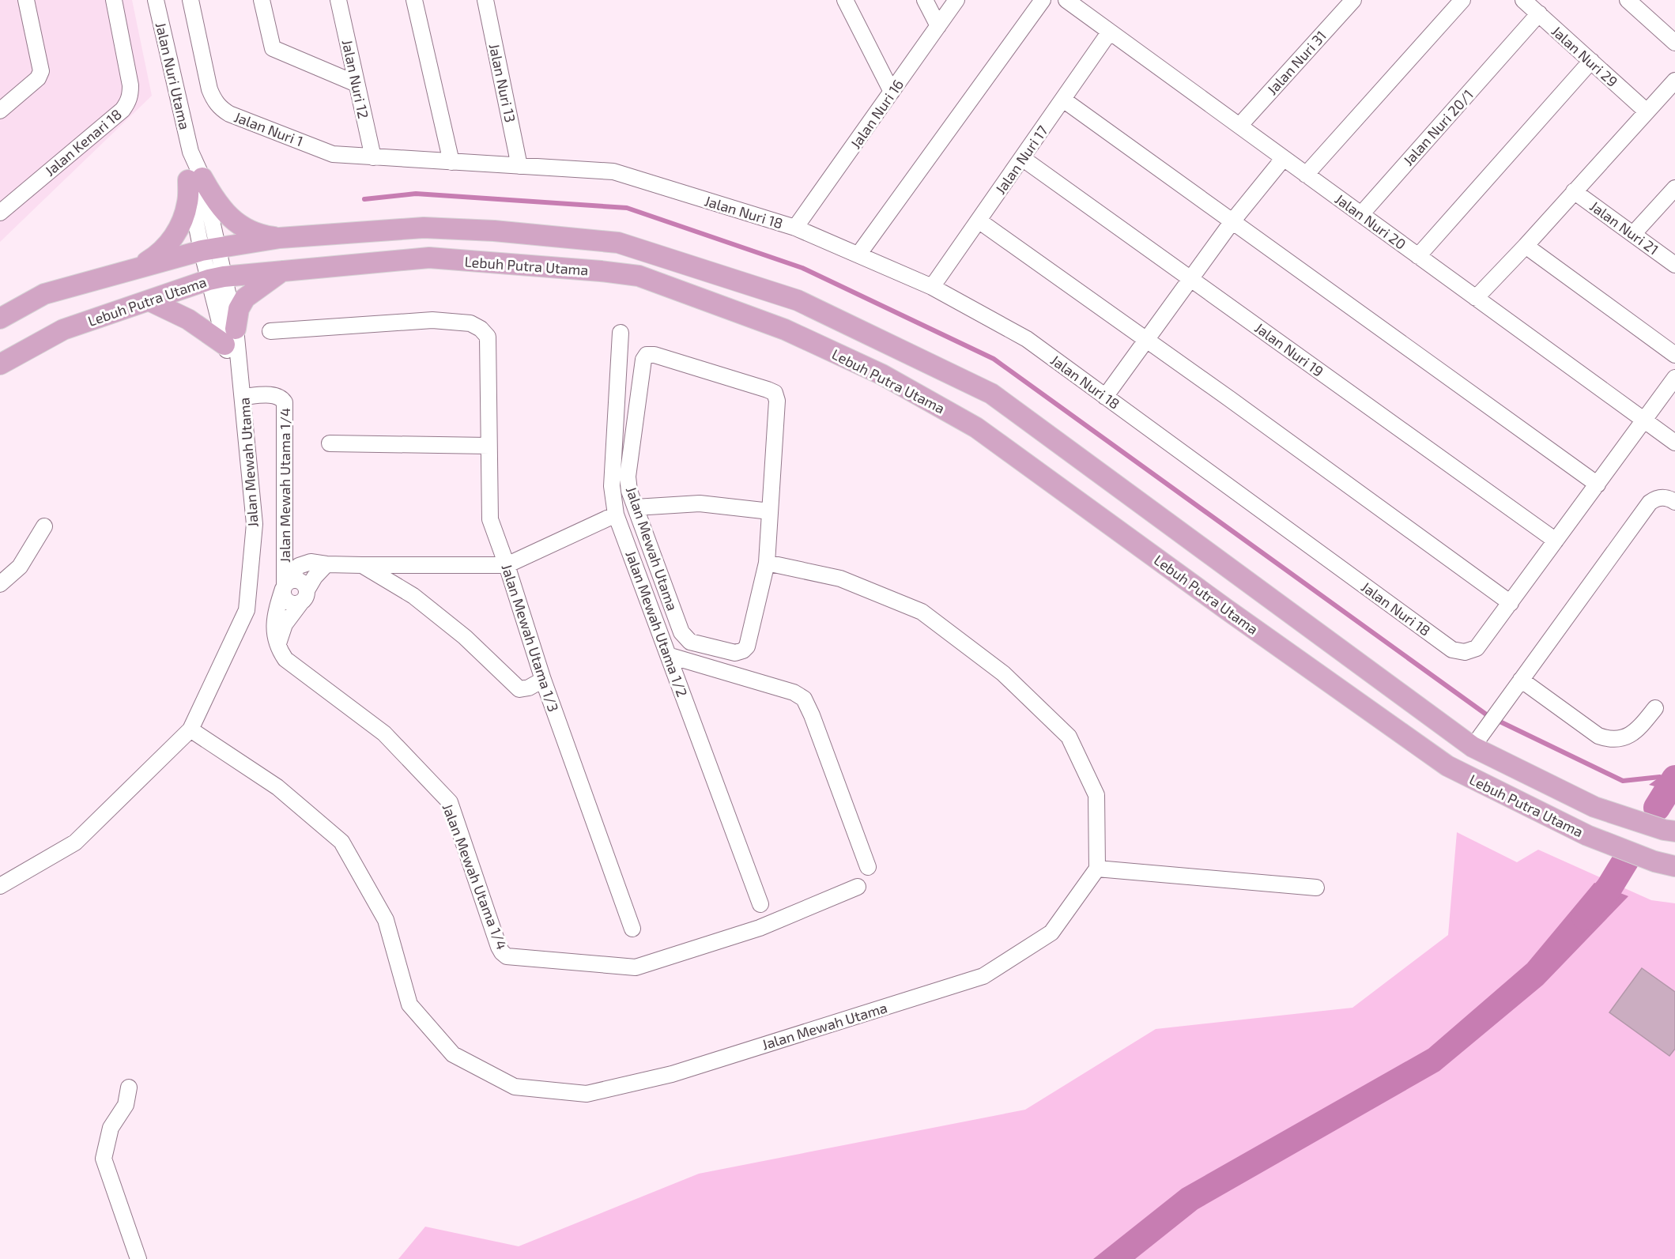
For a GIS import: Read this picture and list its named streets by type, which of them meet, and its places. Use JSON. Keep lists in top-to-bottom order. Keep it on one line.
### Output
{"streets":{"main road":["Lebuh Putra Utama"],"street":["Jalan Nuri 29","Jalan Nuri 31","Jalan Nuri Utama","Jalan Nuri 12","Jalan Nuri 13","Jalan Nuri 16","Jalan Nuri 20/1","Jalan Nuri 1","Jalan Kenari 18","Jalan Nuri 17","Jalan Nuri 18","Jalan Nuri 20","Jalan Nuri 21","Jalan Nuri 19","Jalan Mewah Utama","Jalan Mewah Utama 1/4","Jalan Mewah Utama 1/2","Jalan Mewah Utama 1/3"]},"crossings":[["Jalan Nuri 29","Jalan Nuri 20/1"],["Jalan Nuri 31","Jalan Nuri 20"],["Jalan Nuri Utama","Lebuh Putra Utama"],["Jalan Nuri Utama","Jalan Mewah Utama"],["Jalan Nuri 12","Jalan Nuri 1"],["Jalan Nuri 12","Jalan Nuri 18"],["Jalan Nuri 13","Jalan Nuri 18"],["Jalan Nuri 16","Jalan Nuri 18"],["Jalan Nuri 20/1","Jalan Nuri 20"],["Jalan Nuri 1","Jalan Nuri 18"],["Jalan Nuri 17","Jalan Nuri 18"],["Jalan Nuri 17","Jalan Nuri 20"],["Jalan Nuri 17","Jalan Nuri 19"],["Jalan Nuri 18","Jalan Nuri 20"],["Jalan Nuri 18","Jalan Nuri 19"],["Lebuh Putra Utama","Jalan Mewah Utama"],["Jalan Mewah Utama","Jalan Mewah Utama 1/4"]]}
